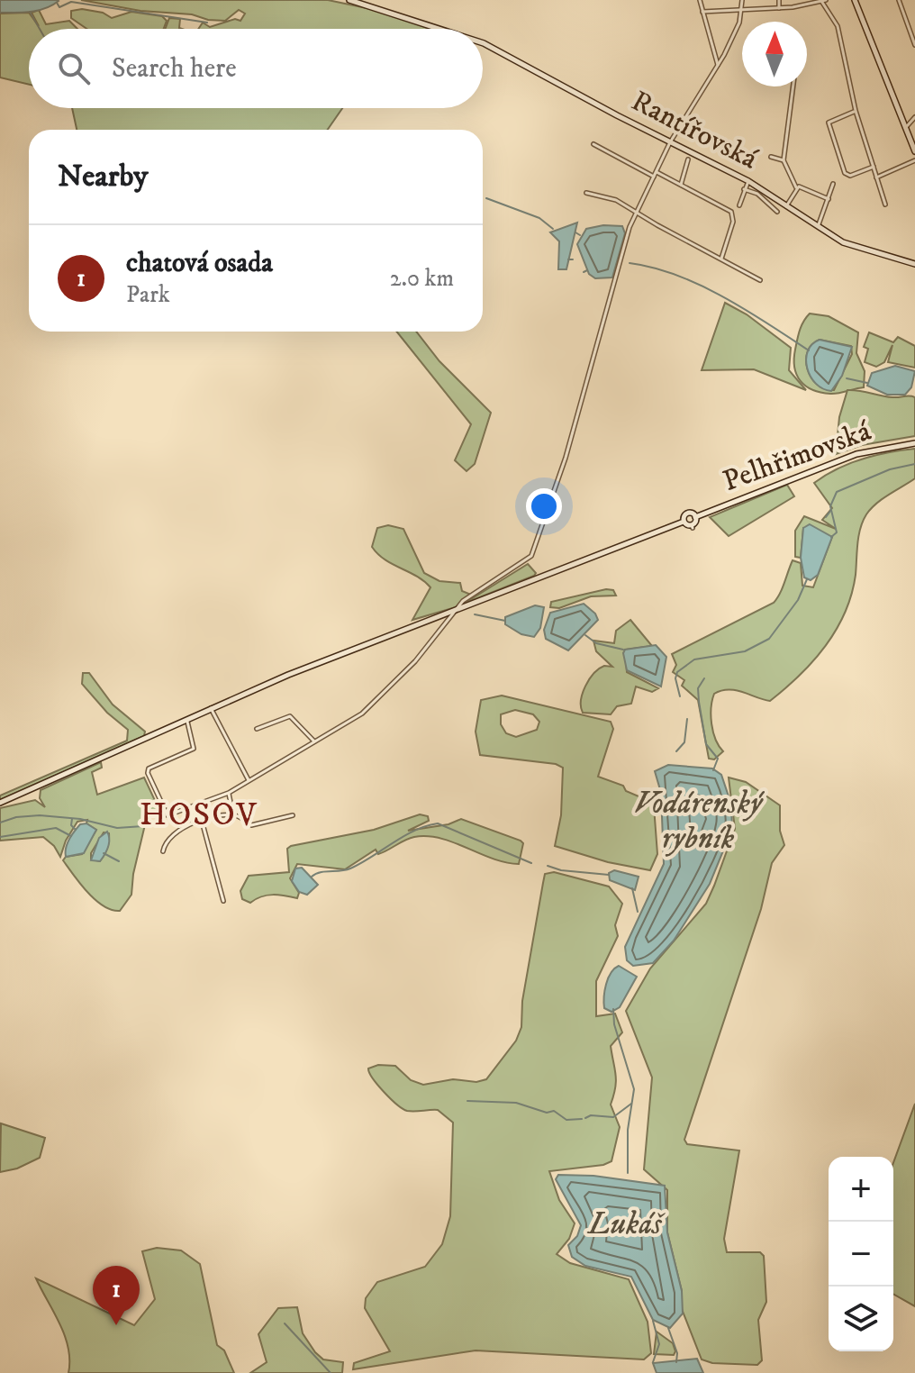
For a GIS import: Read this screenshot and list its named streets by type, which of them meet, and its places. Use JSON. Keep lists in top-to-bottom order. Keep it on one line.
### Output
{"streets":{"main road":["Rantířovská","Pelhřimovská"]},"districts":["HOSOV"],"water":["Vodárenský rybník","Lukáš"],"north":"top","page":{"search":"Search here","heading":"Nearby","list":[{"mark":"1","name":"chatová osada","note":"Park","value":"2.0 km"}],"map_buttons":["+","−"],"pins":"1"}}
